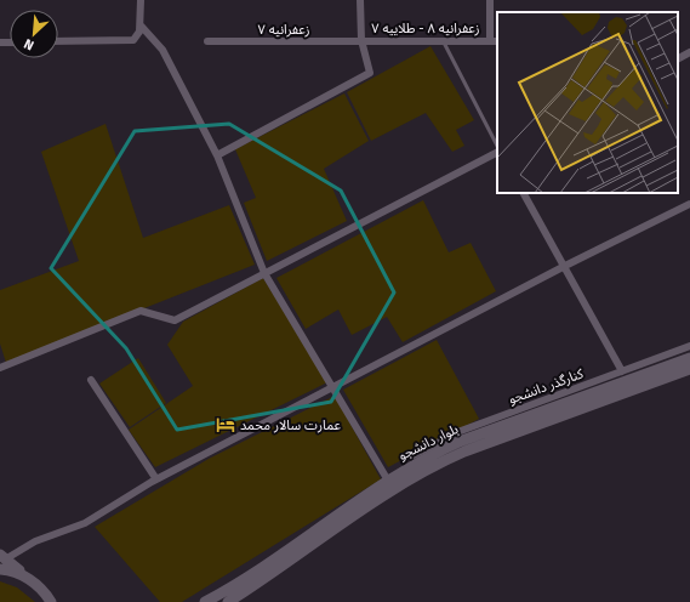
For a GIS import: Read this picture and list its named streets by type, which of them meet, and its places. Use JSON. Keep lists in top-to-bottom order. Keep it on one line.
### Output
{"streets":{"main road":["بلوار دانشجو"],"street":["زعفرانیه ۸ - طلاییه ۷","زعفرانیه ۷","کنارگذر دانشجو"]},"crossings":[["زعفرانیه ۸ - طلاییه ۷","زعفرانیه ۷"]],"places":{"hotel":["عمارت سالار محمد"]},"north":"bottom left"}
